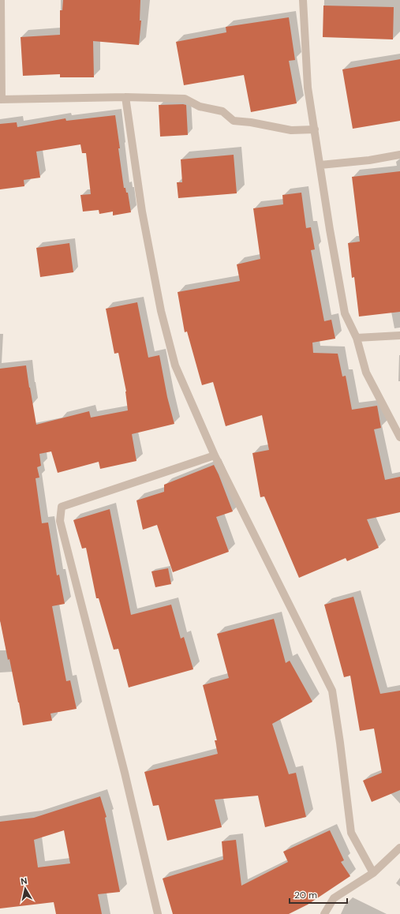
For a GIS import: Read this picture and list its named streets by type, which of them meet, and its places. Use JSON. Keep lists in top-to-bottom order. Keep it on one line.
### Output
{"scale_bar":"20 m","north":"top"}
